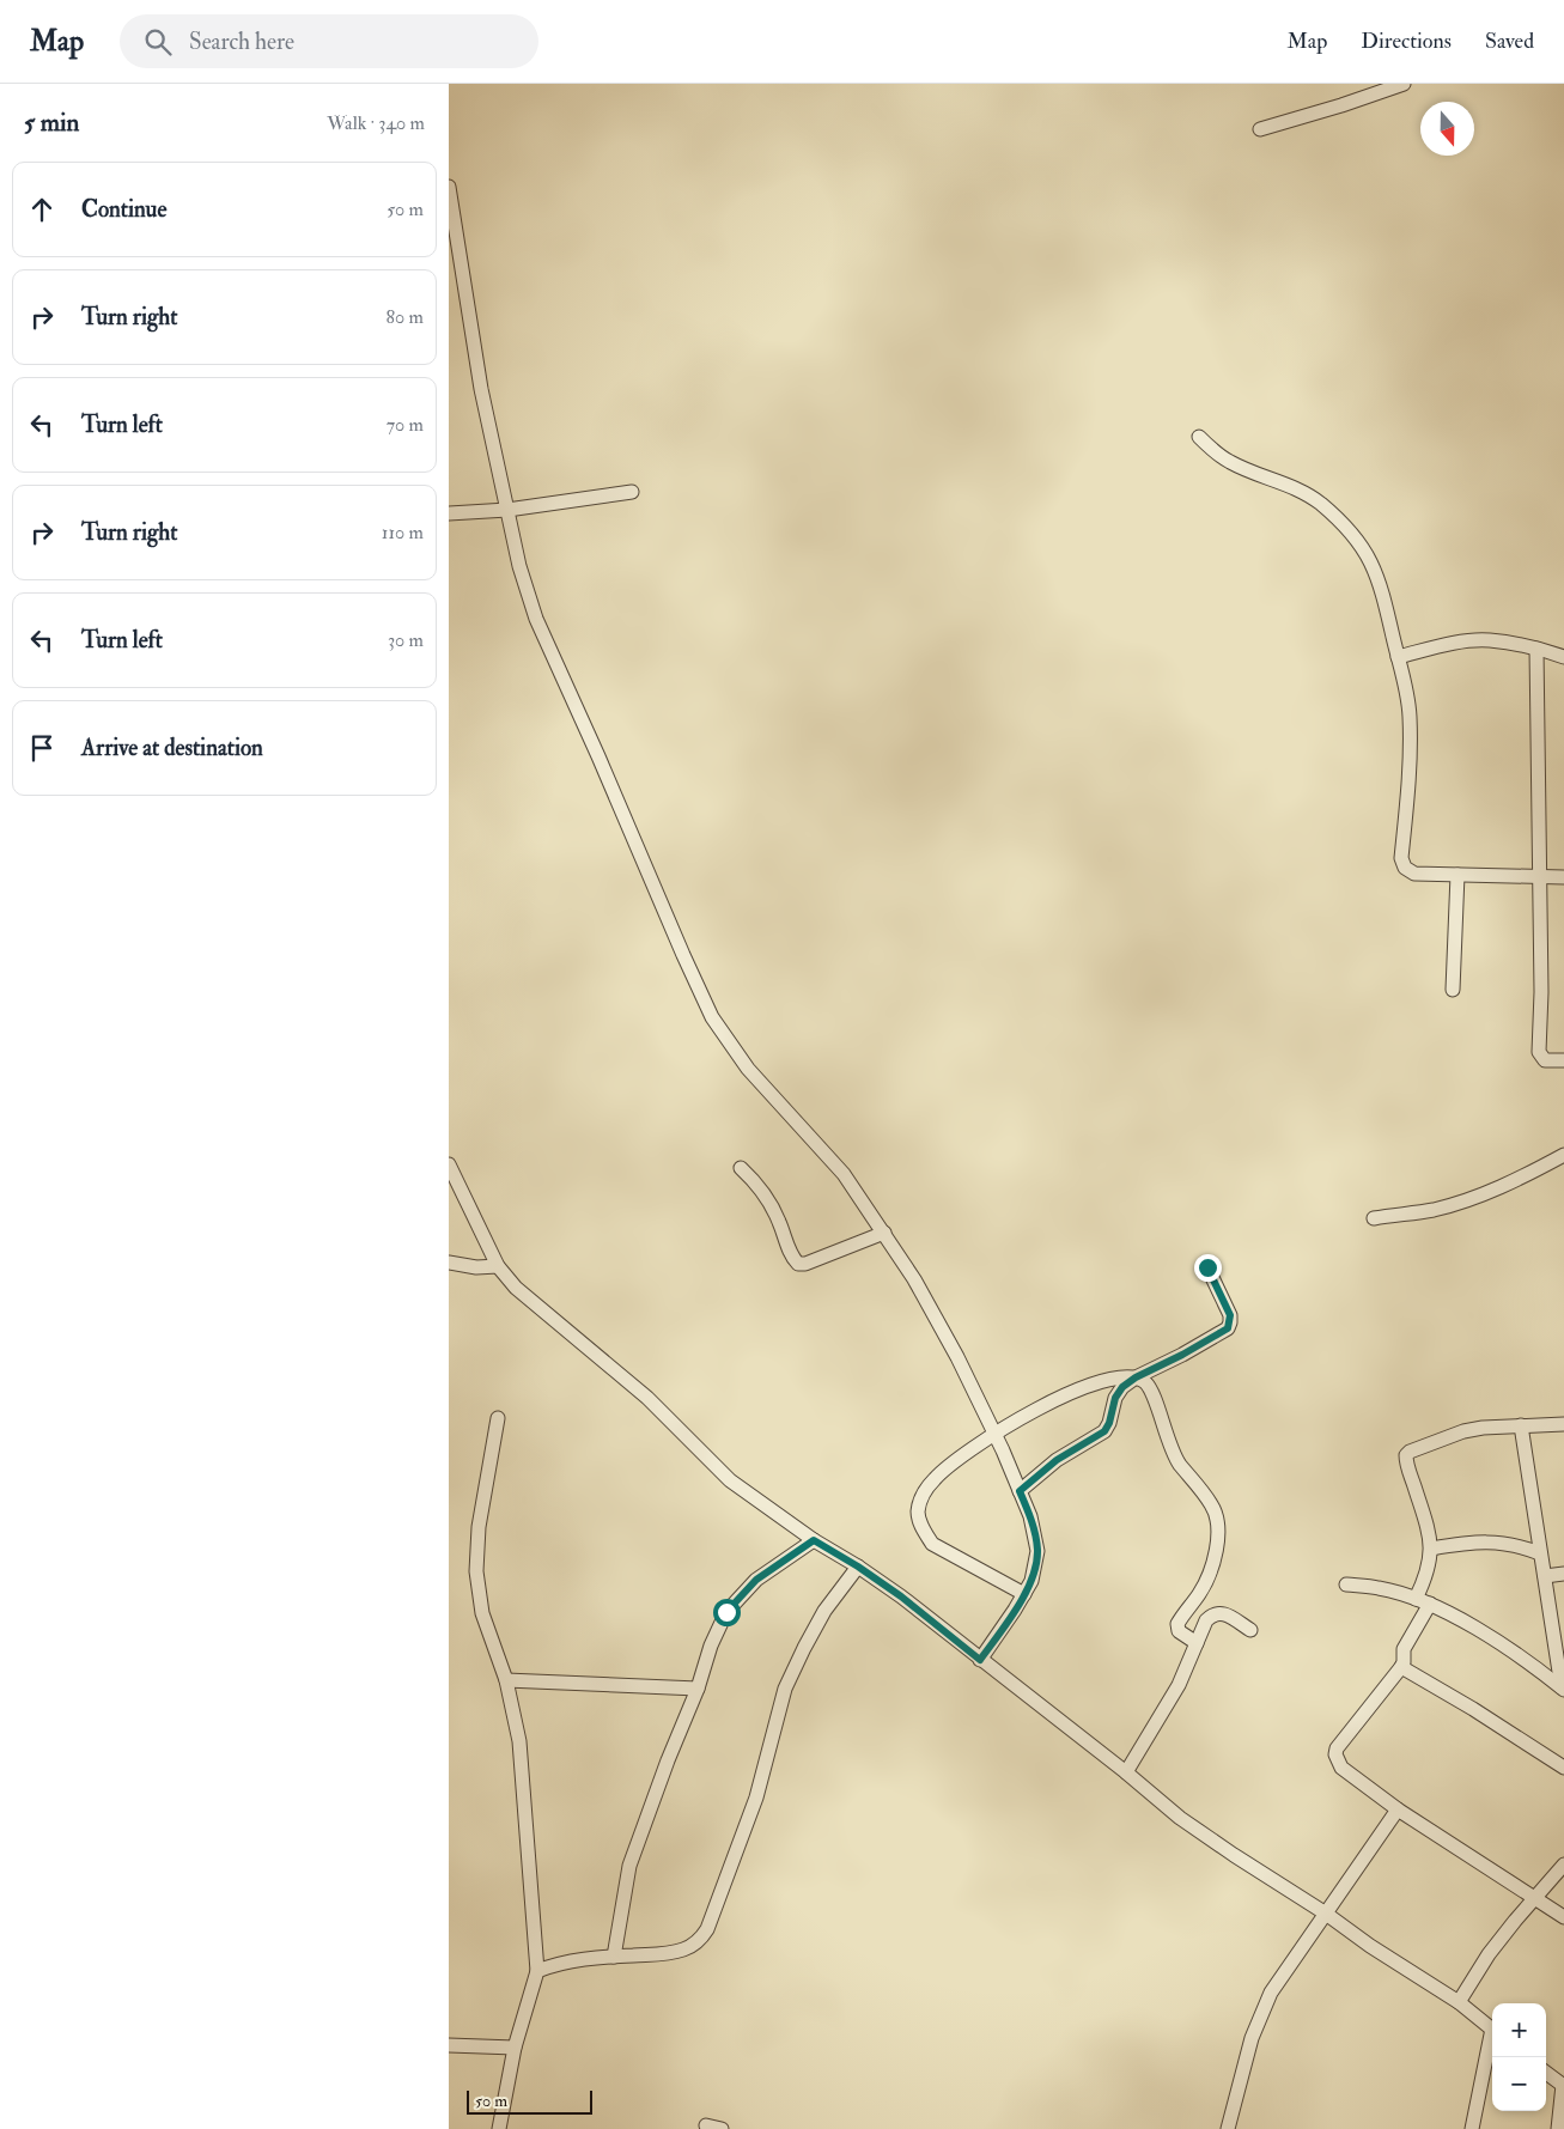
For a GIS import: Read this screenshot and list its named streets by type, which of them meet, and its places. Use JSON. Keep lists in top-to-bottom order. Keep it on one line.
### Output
{"scale_bar":"50 m","north":"bottom","page":{"header":"Map","search":"Search here","nav":["Map","Directions","Saved"],"heading":["5 min","Walk · 340 m"],"list":[["Continue","50 m"],["Turn right","80 m"],["Turn left","70 m"],["Turn right","110 m"],["Turn left","30 m"],"Arrive at destination"],"map_buttons":["+","−"],"scale":"50 m"}}
